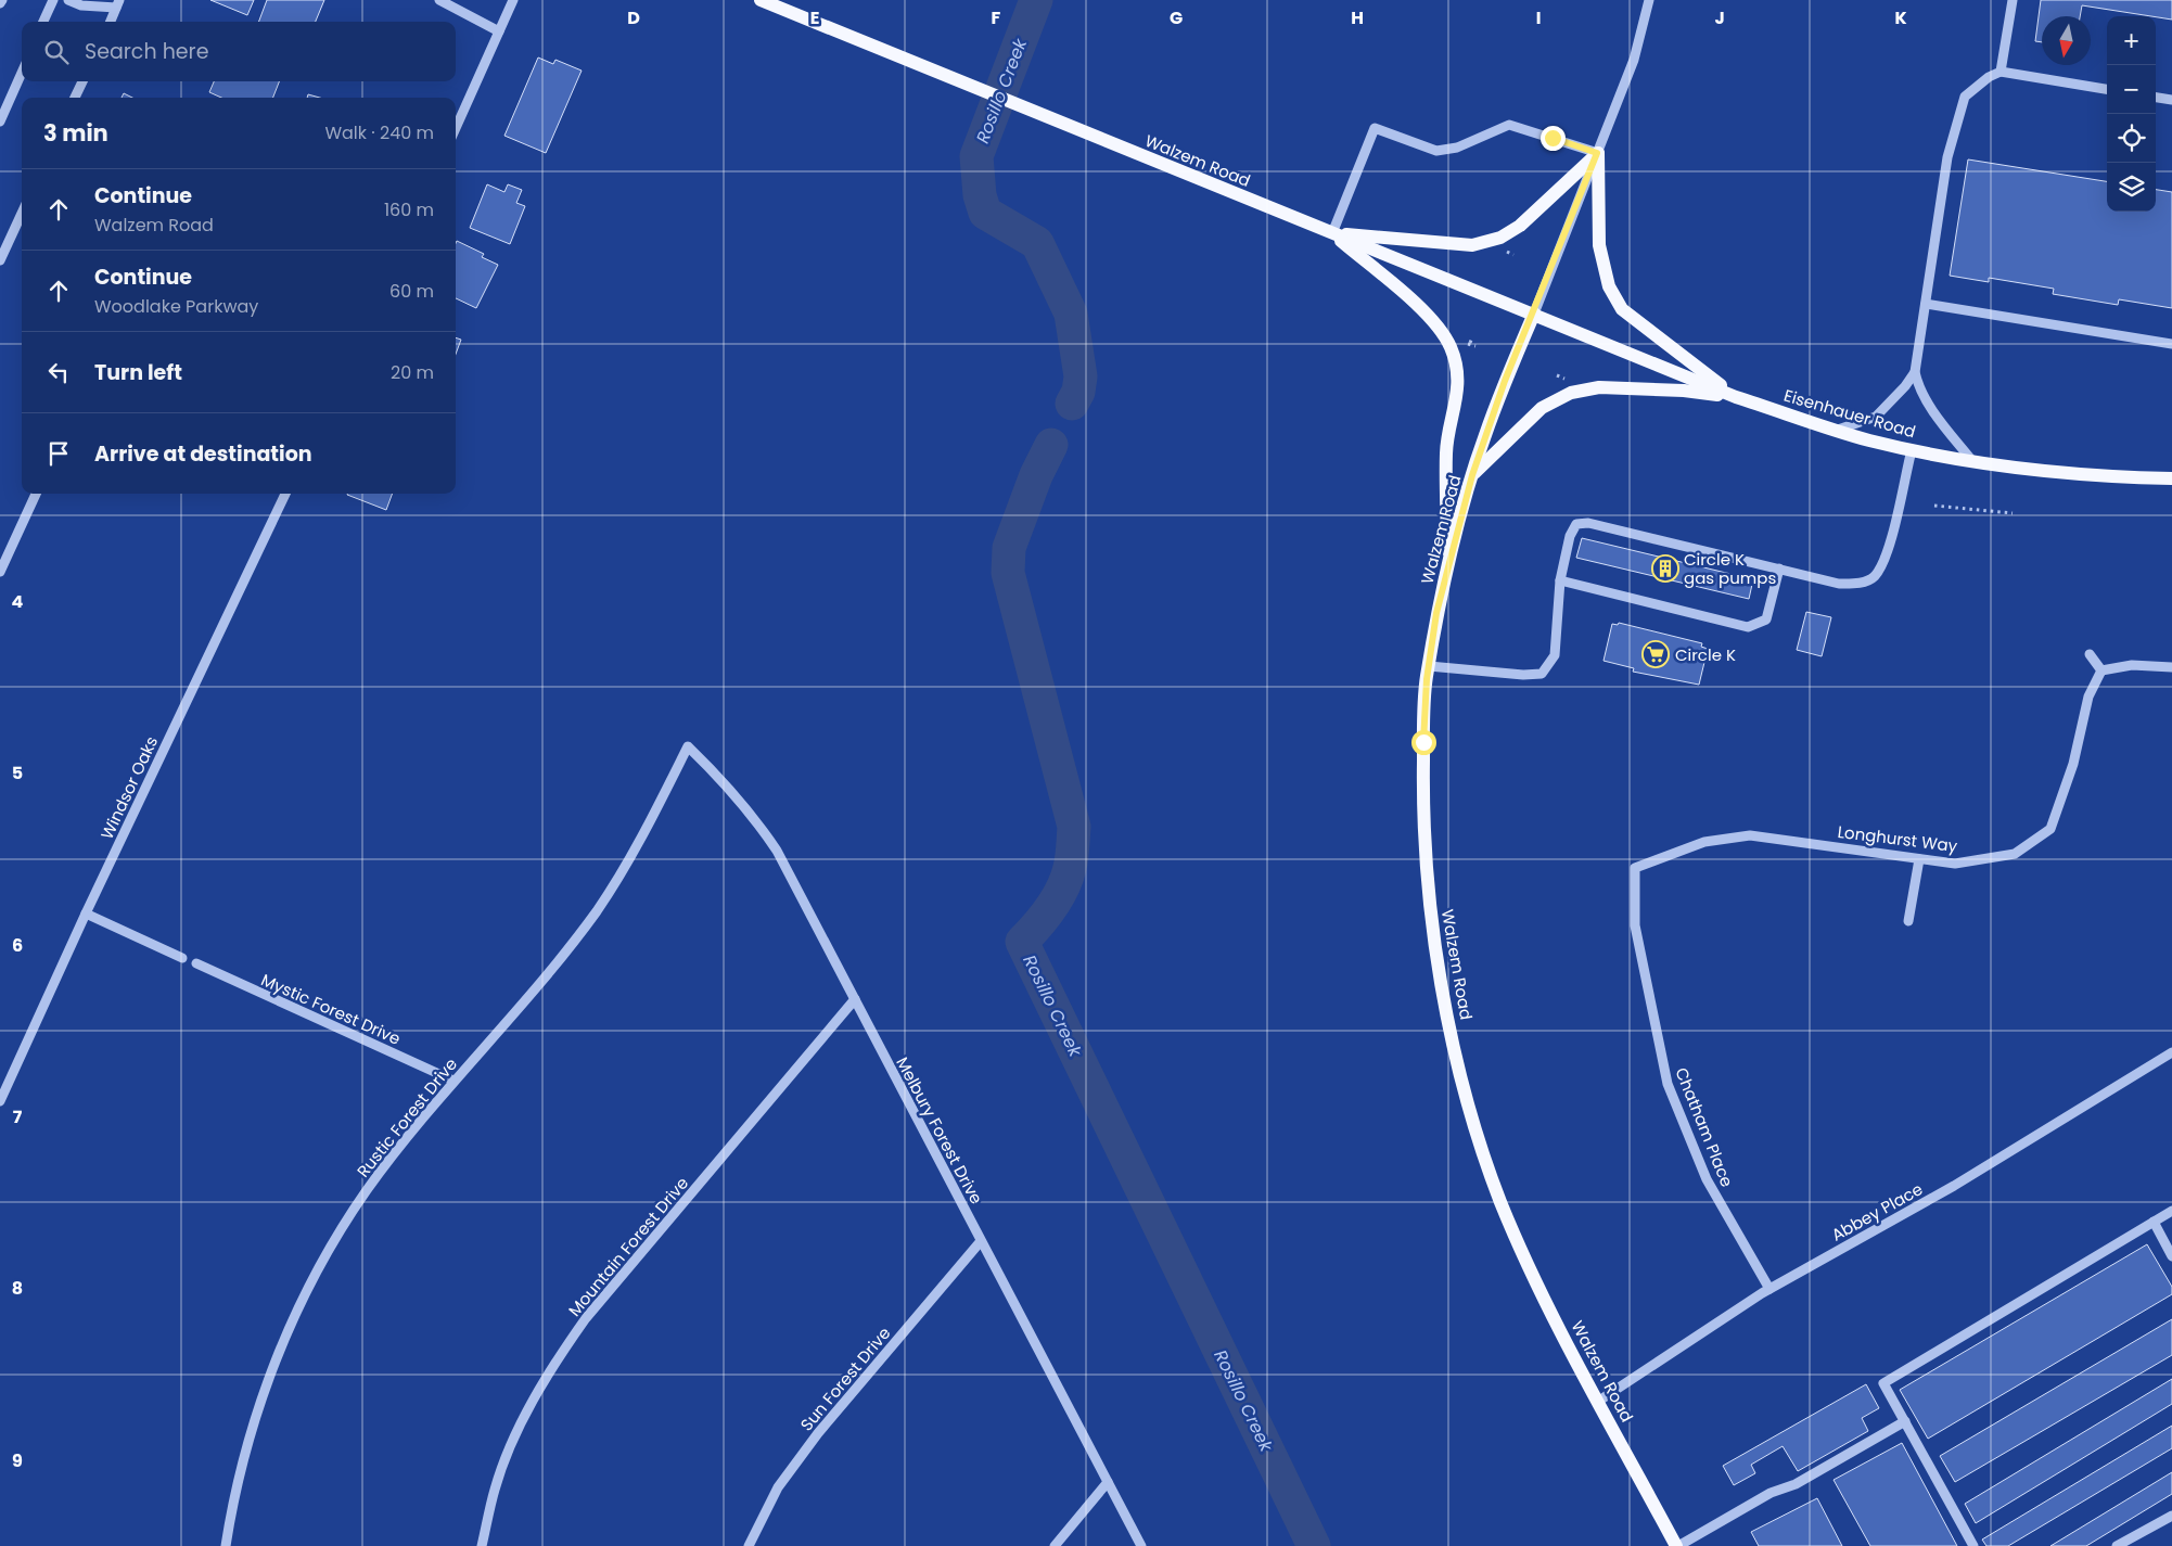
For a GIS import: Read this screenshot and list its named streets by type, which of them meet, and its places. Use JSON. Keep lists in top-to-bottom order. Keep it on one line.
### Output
{"streets":{"main road":["Walzem Road","Eisenhauer Road"],"street":["Windsor Oaks","Longhurst Way","Mystic Forest Drive","Rustic Forest Drive","Chatham Place","Melbury Forest Drive","Abbey Place","Mountain Forest Drive","Sun Forest Drive"]},"crossings":[["Walzem Road","Eisenhauer Road"],["Walzem Road","Abbey Place"],["Longhurst Way","Chatham Place"],["Mystic Forest Drive","Rustic Forest Drive"],["Rustic Forest Drive","Melbury Forest Drive"],["Chatham Place","Abbey Place"],["Melbury Forest Drive","Mountain Forest Drive"],["Melbury Forest Drive","Sun Forest Drive"]],"water":["Rosillo Creek"],"places":{"building":["Circle K gas pumps"],"supermarket":["Circle K"]},"north":"bottom","page":{"map_buttons":["+","−"],"search":"Search here","heading":["3 min","Walk · 240 m"],"list":[["Continue","Walzem Road","160 m"],["Continue","Woodlake Parkway","60 m"],["Turn left","20 m"],"Arrive at destination"]},"grid":{"columns":["D","E","F","G","H","I","J","K"],"rows":["4","5","6","7","8","9"]}}
